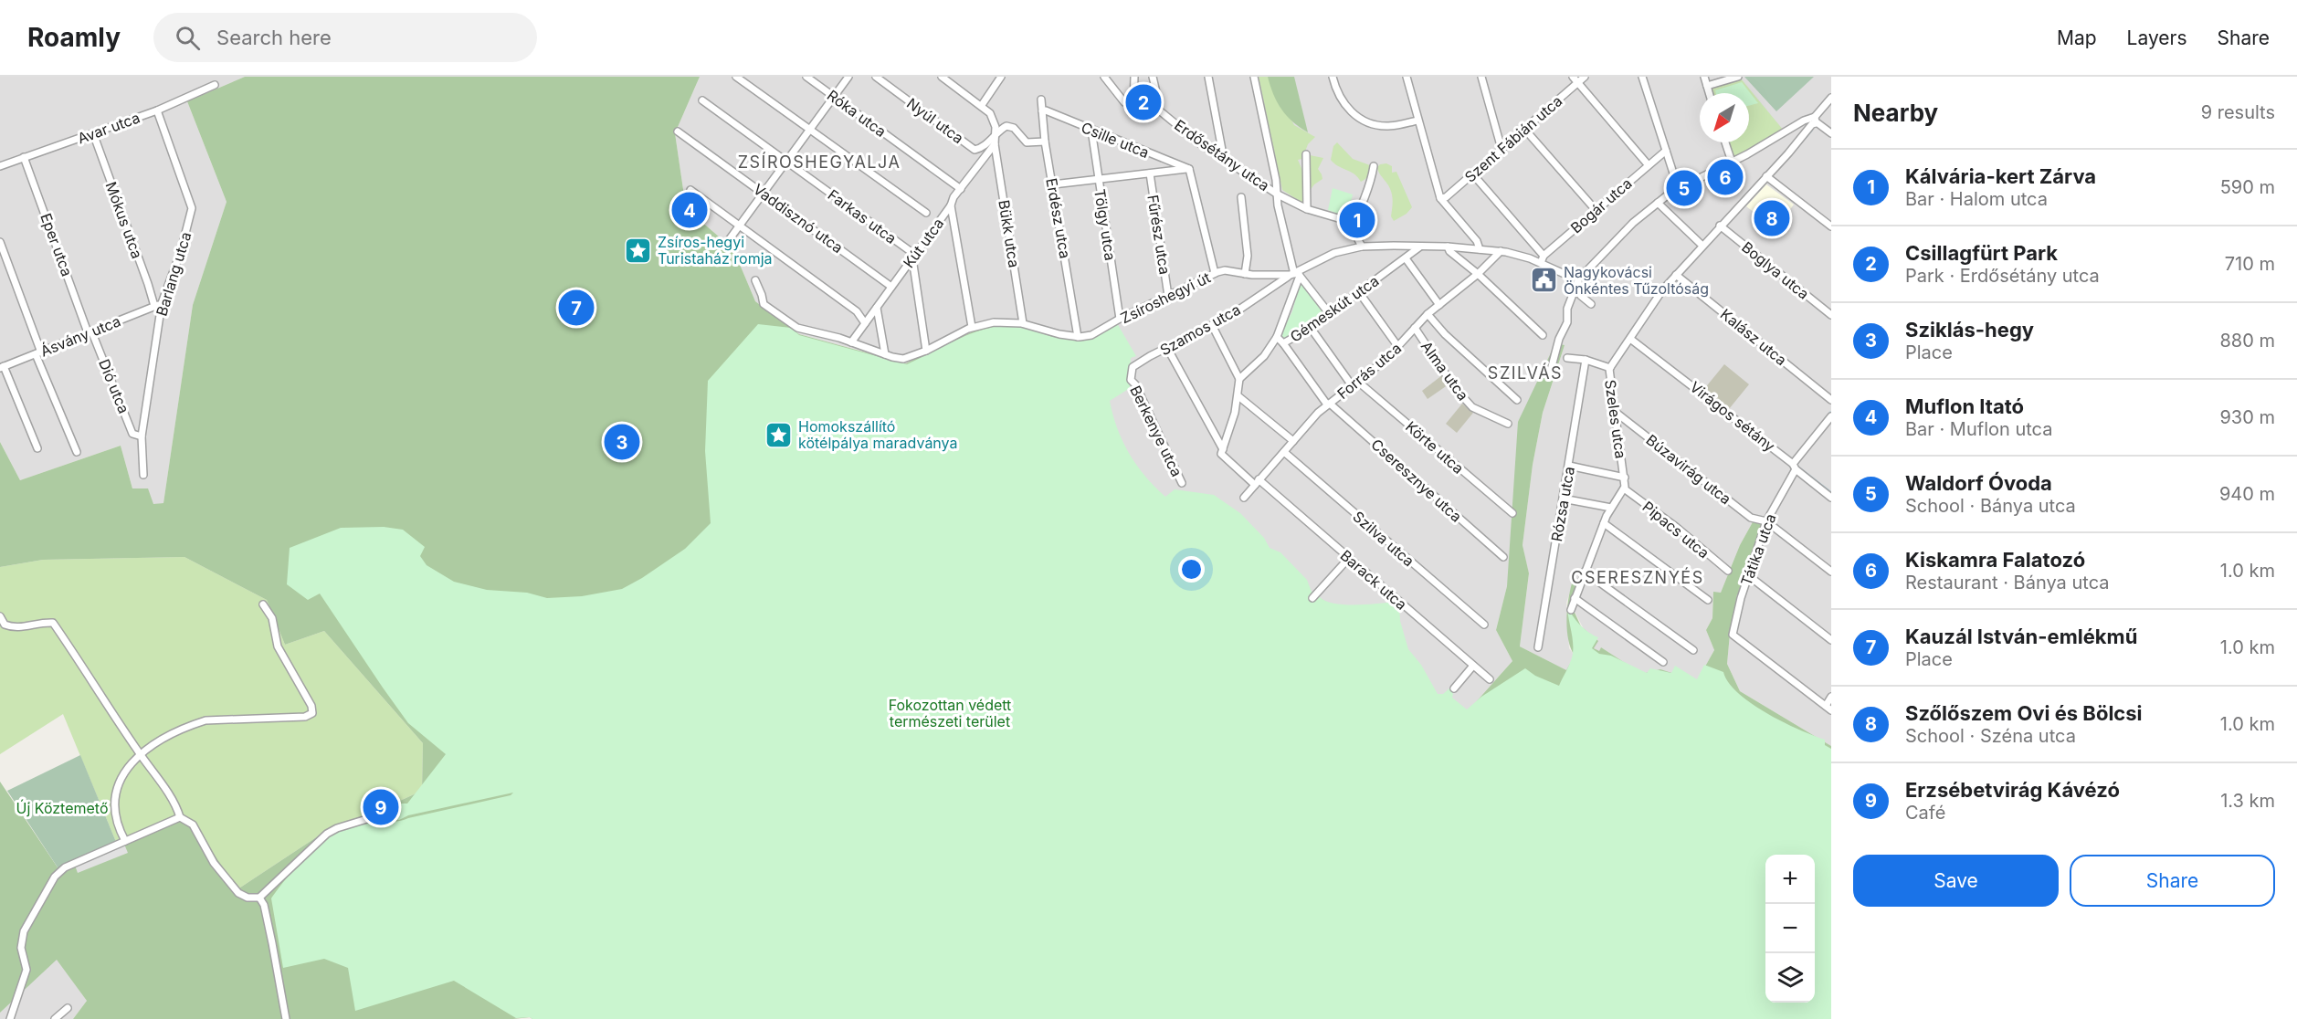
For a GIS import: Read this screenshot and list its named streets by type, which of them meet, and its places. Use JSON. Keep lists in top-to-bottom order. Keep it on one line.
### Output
{"streets":{"street":["Róka utca","Nyúl utca","Avar utca","Szent Fábián utca","Csille utca","Erdősétány utca","Bogár utca","Farkas utca","Vaddisznó utca","Erdész utca","Mókus utca","Tölgy utca","Bükk utca","Fűrész utca","Kút utca","Eper utca","Boglya utca","Barlang utca","Zsíroshegyi út","Gémeskút utca","Szamos utca","Ásvány utca","Kalász utca","Forrás utca","Alma utca","Dió utca","Virágos sétány","Szeles utca","Berkenye utca","Körte utca","Búzavirág utca","Cseresznye utca","Rózsa utca","Pipacs utca","Szilva utca","Tátika utca","Barack utca"]},"crossings":[["Róka utca","Kút utca"],["Nyúl utca","Bükk utca"],["Nyúl utca","Kút utca"],["Avar utca","Mókus utca"],["Avar utca","Eper utca"],["Avar utca","Barlang utca"],["Csille utca","Erdész utca"],["Csille utca","Tölgy utca"],["Bogár utca","Zsíroshegyi út"],["Farkas utca","Kút utca"],["Vaddisznó utca","Kút utca"],["Erdész utca","Zsíroshegyi út"],["Mókus utca","Ásvány utca"],["Tölgy utca","Zsíroshegyi út"],["Bükk utca","Kút utca"],["Bükk utca","Zsíroshegyi út"],["Fűrész utca","Zsíroshegyi út"],["Kút utca","Zsíroshegyi út"],["Eper utca","Ásvány utca"],["Eper utca","Dió utca"],["Boglya utca","Szeles utca"],["Barlang utca","Ásvány utca"],["Barlang utca","Dió utca"],["Zsíroshegyi út","Gémeskút utca"],["Zsíroshegyi út","Szamos utca"],["Zsíroshegyi út","Forrás utca"],["Gémeskút utca","Körte utca"],["Gémeskút utca","Cseresznye utca"],["Szamos utca","Berkenye utca"],["Szamos utca","Barack utca"],["Ásvány utca","Dió utca"],["Kalász utca","Szeles utca"],["Forrás utca","Alma utca"],["Forrás utca","Körte utca"],["Forrás utca","Cseresznye utca"],["Forrás utca","Szilva utca"],["Forrás utca","Barack utca"],["Virágos sétány","Szeles utca"],["Virágos sétány","Tátika utca"],["Szeles utca","Búzavirág utca"],["Szeles utca","Pipacs utca"],["Búzavirág utca","Tátika utca"]],"districts":["ZSÍROSHEGYALJA","SZILVÁS","CSERESZNYÉS"],"parks":["Fokozottan védett természeti terület","Új Köztemető"],"places":{"place":["Zsíros-hegyi Turistaház romja","Homokszállító kötélpálya maradványa"],"public building":["Nagykovácsi Önkéntes Tűzoltóság"]},"north":"bottom left","page":{"header":"Roamly","search":"Search here","nav":["Map","Layers","Share"],"heading":["Nearby","9 results"],"pins":["2","6","5","4","8","1","7","3","9"],"list":[{"mark":"1","name":"Kálvária-kert Zárva","note":"Bar · Halom utca","value":"590 m"},{"mark":"2","name":"Csillagfürt Park","note":"Park · Erdősétány utca","value":"710 m"},{"mark":"3","name":"Sziklás-hegy","note":"Place","value":"880 m"},{"mark":"4","name":"Muflon Itató","note":"Bar · Muflon utca","value":"930 m"},{"mark":"5","name":"Waldorf Óvoda","note":"School · Bánya utca","value":"940 m"},{"mark":"6","name":"Kiskamra Falatozó","note":"Restaurant · Bánya utca","value":"1.0 km"},{"mark":"7","name":"Kauzál István-emlékmű","note":"Place","value":"1.0 km"},{"mark":"8","name":"Szőlőszem Ovi és Bölcsi","note":"School · Széna utca","value":"1.0 km"},{"mark":"9","name":"Erzsébetvirág Kávézó","note":"Café","value":"1.3 km"}],"buttons":["Save","Share"],"map_buttons":["+","−"]}}
